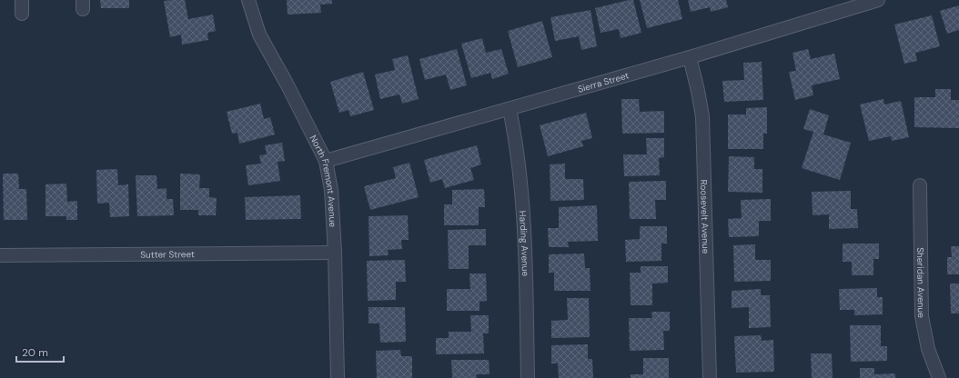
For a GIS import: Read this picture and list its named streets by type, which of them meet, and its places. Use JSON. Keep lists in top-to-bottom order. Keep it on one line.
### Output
{"streets":{"street":["Sierra Street","North Fremont Avenue","Roosevelt Avenue","Harding Avenue","Sutter Street","Sheridan Avenue"]},"crossings":[["Sierra Street","North Fremont Avenue"],["Sierra Street","Roosevelt Avenue"],["Sierra Street","Harding Avenue"],["North Fremont Avenue","Sutter Street"]],"scale_bar":"20 m"}
